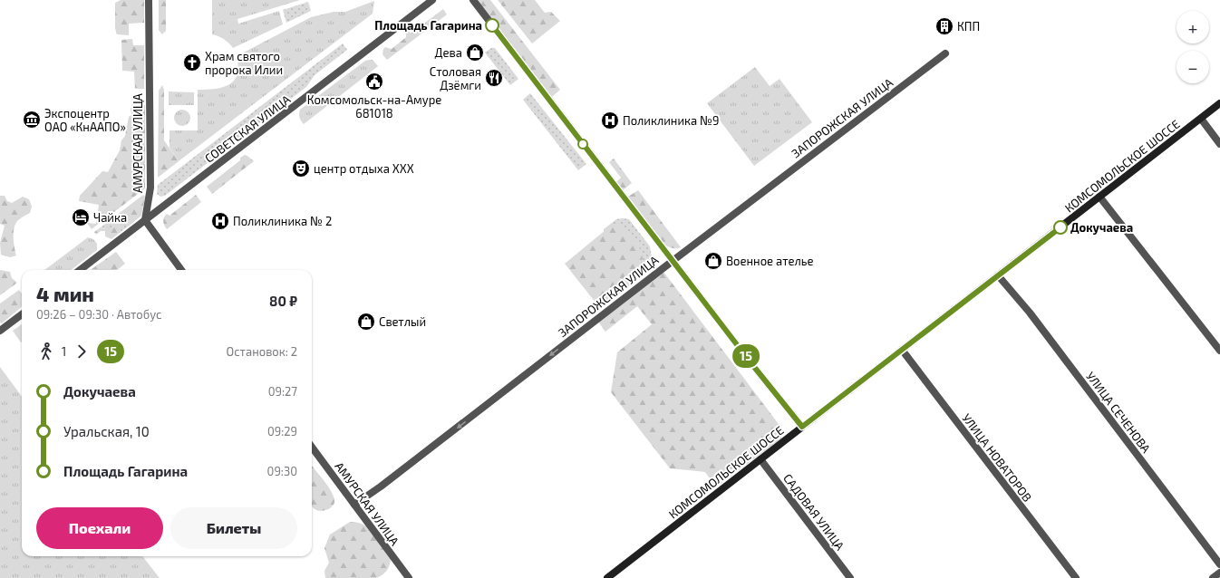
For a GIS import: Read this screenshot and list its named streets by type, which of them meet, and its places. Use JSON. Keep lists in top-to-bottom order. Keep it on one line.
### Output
{"streets":{"main road":["КОМСОМОЛЬСКОЕ ШОССЕ"],"street":["ЗАПОРОЖСКАЯ УЛИЦА","СОВЕТСКАЯ УЛИЦА","АМУРСКАЯ УЛИЦА","УЛИЦА СЕЧЕНОВА","УЛИЦА НОВАТОРОВ","САДОВАЯ УЛИЦА"]},"crossings":[["ЗАПОРОЖСКАЯ УЛИЦА","АМУРСКАЯ УЛИЦА"],["СОВЕТСКАЯ УЛИЦА","АМУРСКАЯ УЛИЦА"],["КОМСОМОЛЬСКОЕ ШОССЕ","УЛИЦА СЕЧЕНОВА"],["КОМСОМОЛЬСКОЕ ШОССЕ","УЛИЦА НОВАТОРОВ"],["КОМСОМОЛЬСКОЕ ШОССЕ","САДОВАЯ УЛИЦА"]],"one_way":["ЗАПОРОЖСКАЯ УЛИЦА"],"places":{"other":["Площадь Гагарина","Докучаева"],"building":["КПП"],"shop":["Дева","Военное ателье","Светлый"],"church":["Храм святого пророка Илии"],"restaurant":["Столовая Дзёмги"],"public building":["Комсомольск-на-Амуре 681018"],"museum":["Экспоцентр ОАО «КнААПО»"],"hospital":["Поликлиника №9","Поликлиника № 2"],"theatre":["центр отдыха ХХХ"],"hotel":["Чайка"]},"lines":["bus line 15"],"page":{"on_map":"15","map_buttons":["+","−"],"heading":["4 мин","09:26 – 09:30 · Автобус","80 ₽"],"legs":["1","15","Остановок: 2"],"list":[{"name":"Докучаева","value":"09:27"},{"name":"Уральская, 10","value":"09:29"},{"name":"Площадь Гагарина","value":"09:30"}],"buttons":["Поехали","Билеты"]}}
